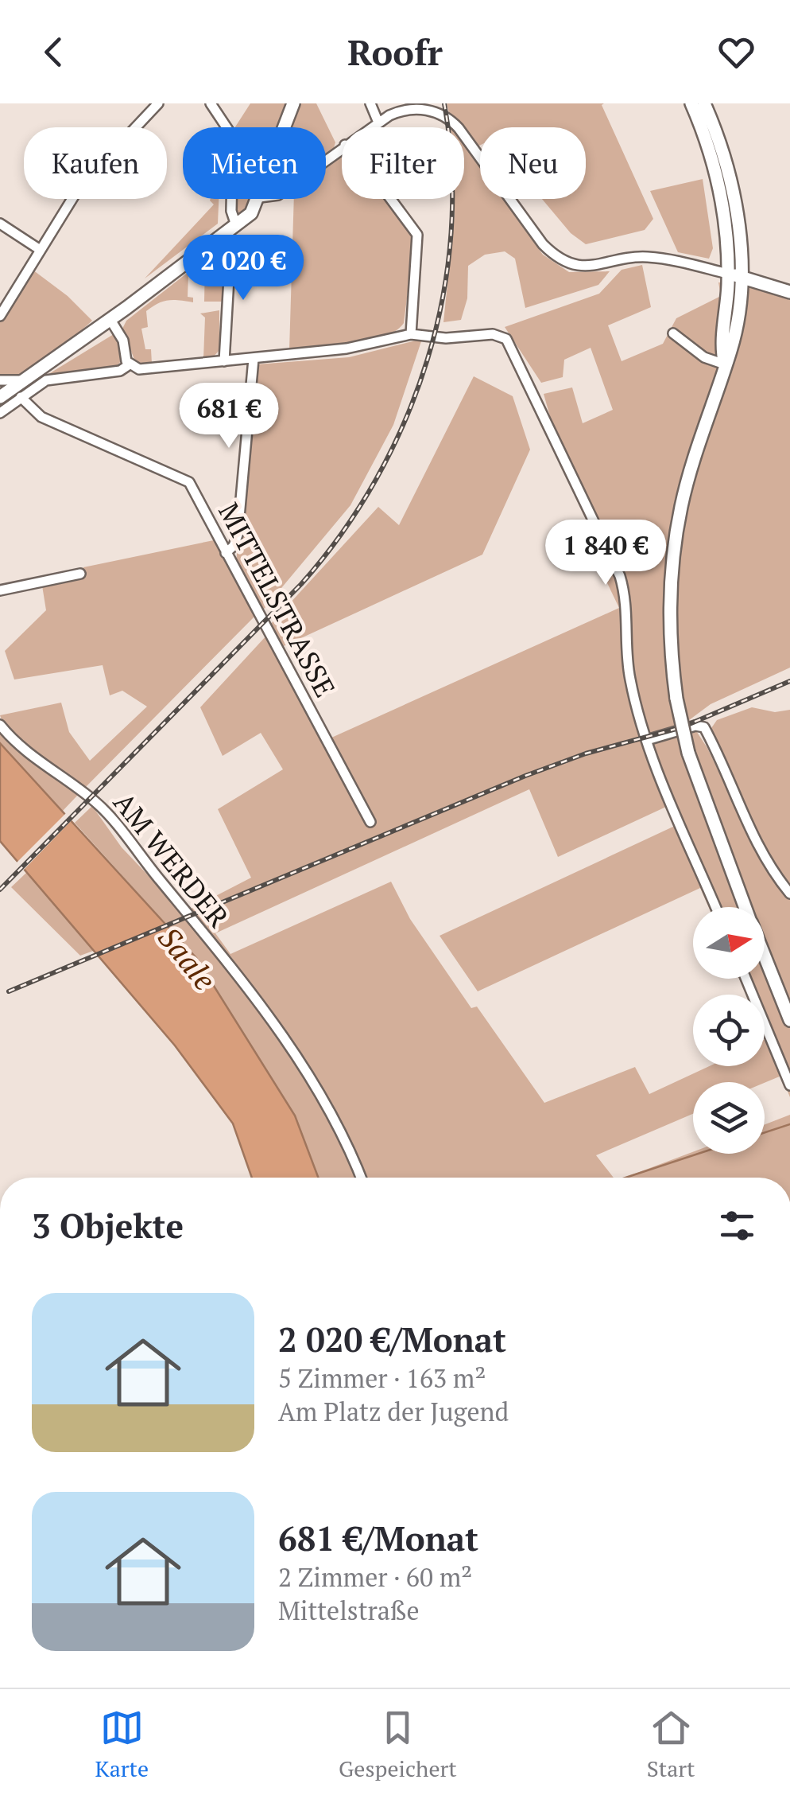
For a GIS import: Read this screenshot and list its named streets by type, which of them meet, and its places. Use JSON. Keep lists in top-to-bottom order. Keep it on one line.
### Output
{"streets":{"street":["MITTELSTRASSE","AM WERDER"]},"water":["Saale"],"north":"right","page":{"header":"Roofr","chip":["Kaufen","Mieten","Filter","Neu"],"price":["2 020 €","681 €","1 840 €"],"heading":"3 Objekte","list":[{"name":"2 020 €/Monat","note":"5 Zimmer · 163 m² · Am Platz der Jugend"},{"name":"681 €/Monat","note":"2 Zimmer · 60 m² · Mittelstraße"}],"tabs":["Karte","Gespeichert","Start"]}}
